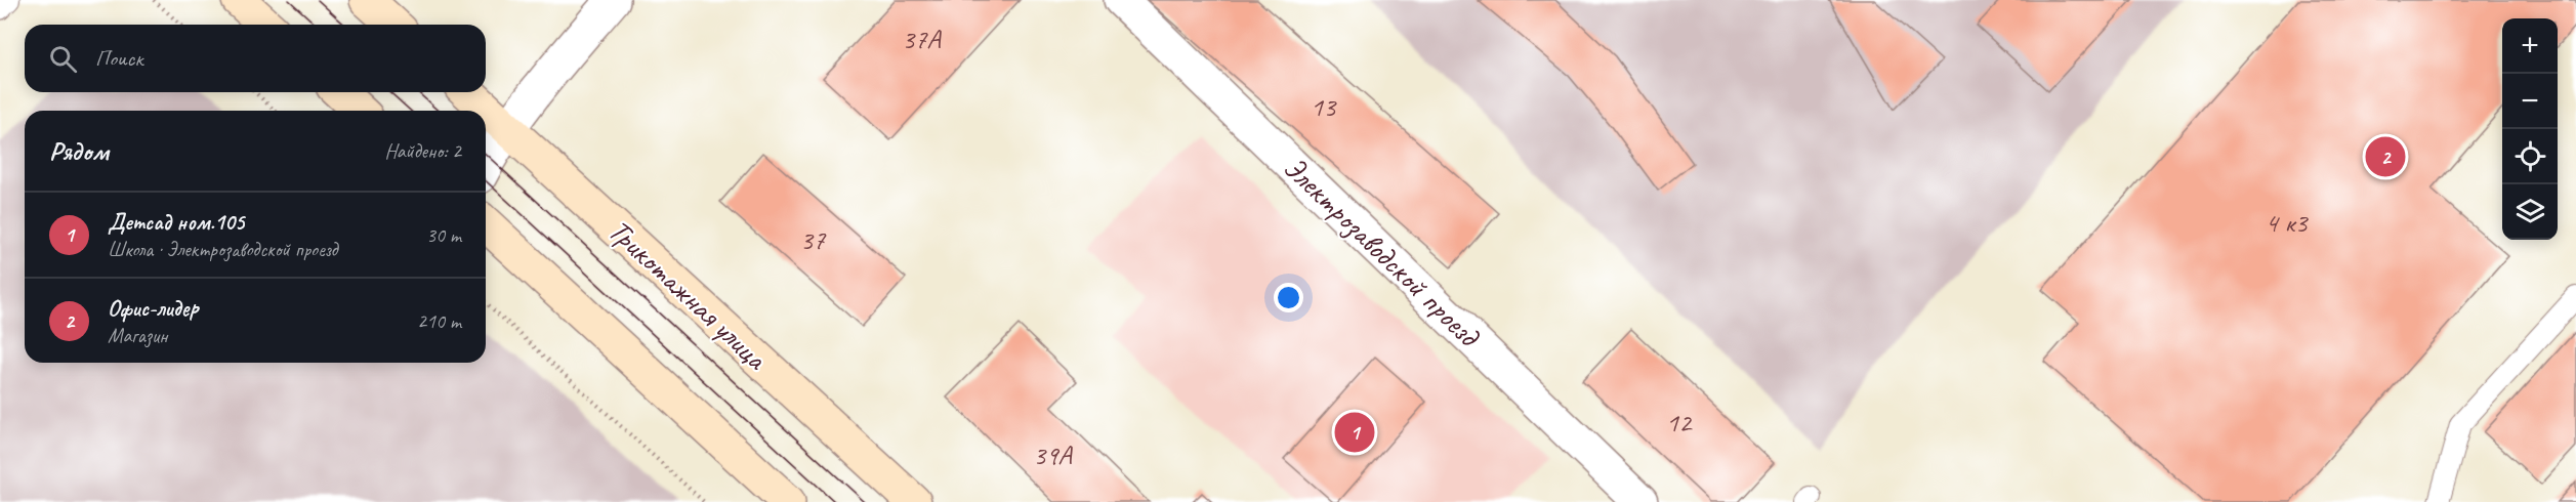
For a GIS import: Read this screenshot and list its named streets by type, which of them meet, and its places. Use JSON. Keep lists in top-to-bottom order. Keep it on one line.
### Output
{"streets":{"main road":["Трикотажная улица"],"street":["Электрозаводской проезд"]},"house_numbers":["37А","13","4 к3","37","12","39А"],"page":{"map_buttons":["+","−"],"search":"Поиск","heading":["Рядом","Найдено: 2"],"pins":["2","1"],"list":[{"mark":"1","name":"Детсад ном.105","note":"Школа · Электрозаводской проезд","value":"30 m"},{"mark":"2","name":"Офис-лидер","note":"Магазин","value":"210 m"}]}}
